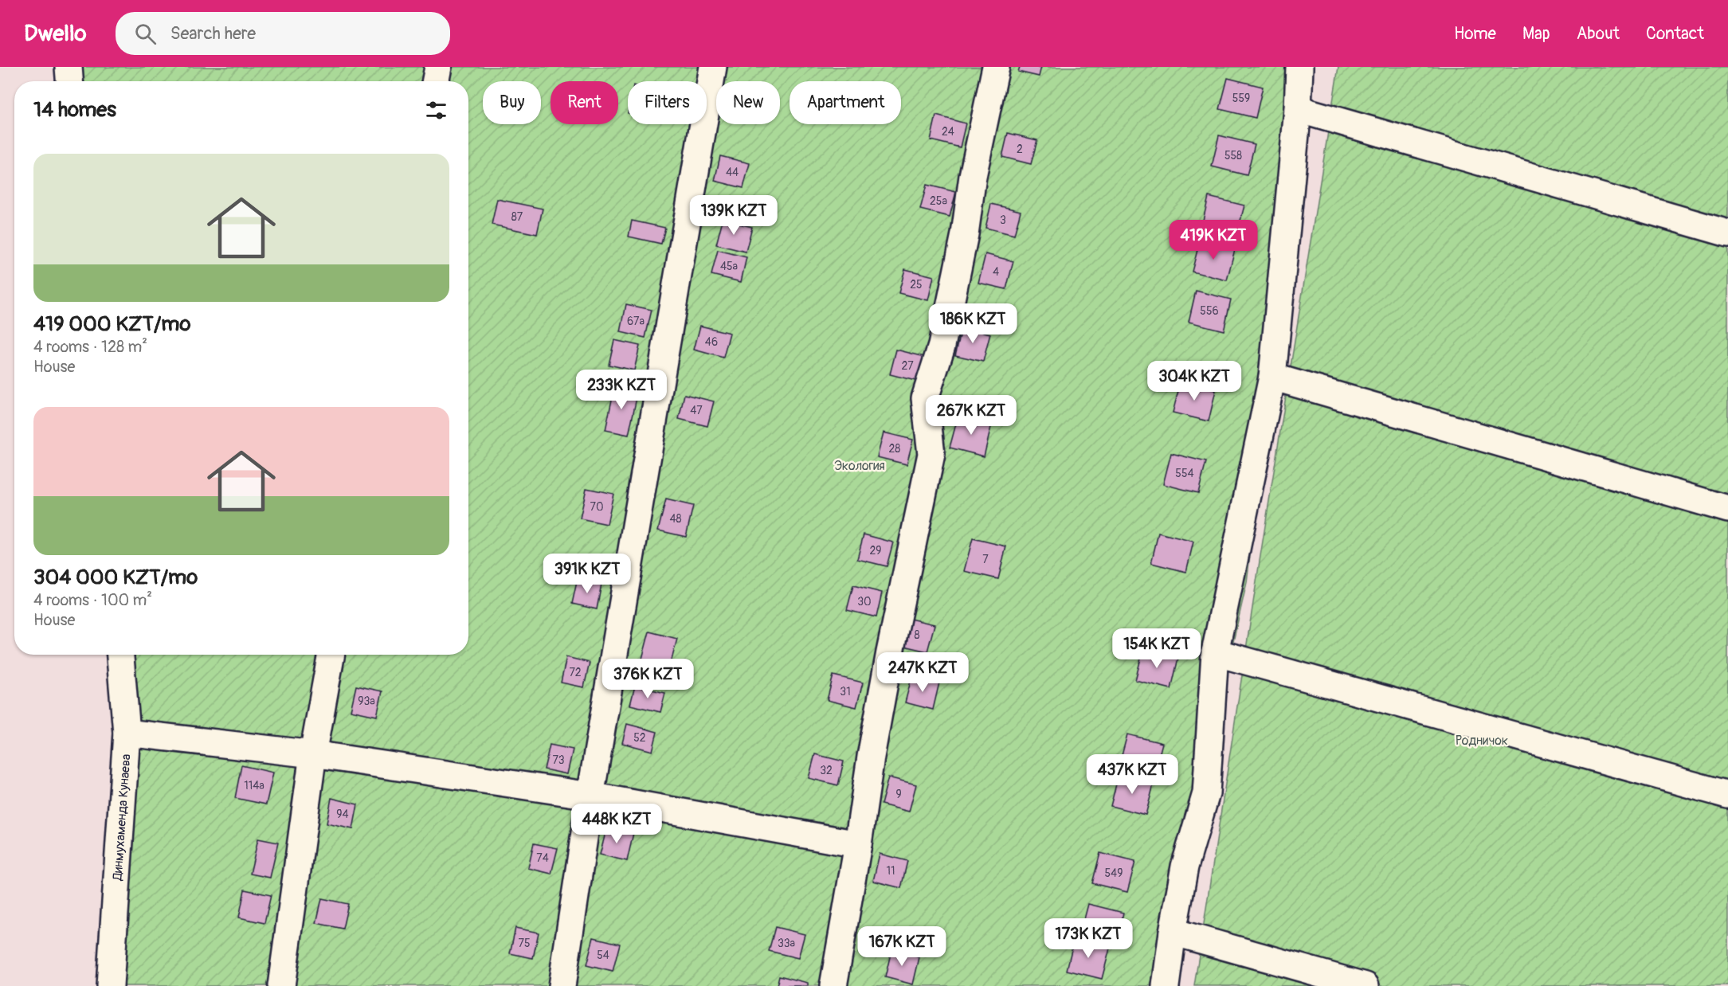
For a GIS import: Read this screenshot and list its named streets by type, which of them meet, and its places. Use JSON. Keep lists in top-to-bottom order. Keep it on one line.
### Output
{"streets":{"street":["Динмухаменда Кунаева"]},"parks":["Экология","Родничок"],"house_numbers":["559","24","2","558","44","25а","87","3","45а","4","25","556","67а","46","27","47","28","554","70","48","29","7","30","8","72","31","93а","52","73","32","114а","9","94","74","11","549","75","33а","54"],"page":{"header":"Dwello","search":"Search here","nav":["Home","Map","About","Contact"],"chip":["Buy","Rent","Filters","New","Apartment"],"heading":"14 homes","list":[{"name":"419 000 KZT/mo","note":"4 rooms · 128 m² · House"},{"name":"304 000 KZT/mo","note":"4 rooms · 100 m² · House"}],"price":["139K KZT","419K KZT","186K KZT","304K KZT","233K KZT","267K KZT","391K KZT","154K KZT","247K KZT","376K KZT","437K KZT","448K KZT","173K KZT","167K KZT"]}}
